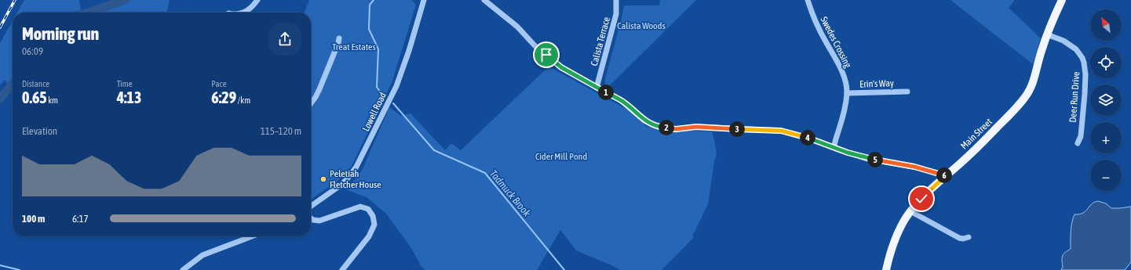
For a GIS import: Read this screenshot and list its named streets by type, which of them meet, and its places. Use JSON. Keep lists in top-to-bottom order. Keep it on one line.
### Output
{"streets":{"main road":["Main Street"],"street":["Calista Terrace","Swedes Crossing","Erin's Way","Deer Run Drive","Lowell Road"]},"crossings":[["Swedes Crossing","Erin's Way"],["Deer Run Drive","Main Street"]],"water":["Tadmuck Brook"],"parks":["Calista Woods","Treat Estates","Cider Mill Pond"],"places":["Peletiah Fletcher House"],"north":"top left","page":{"map_buttons":["+","−"],"heading":["Morning run","06:09"],"stats":[["Distance","0.65 km"],["Time","4:13"],["Pace","6:29 /km"]],"pins":["1","2","3","4","5","6"],"chart":["Elevation","115–120 m"],"list":[{"name":"100 m","note":"6:17"}]}}
